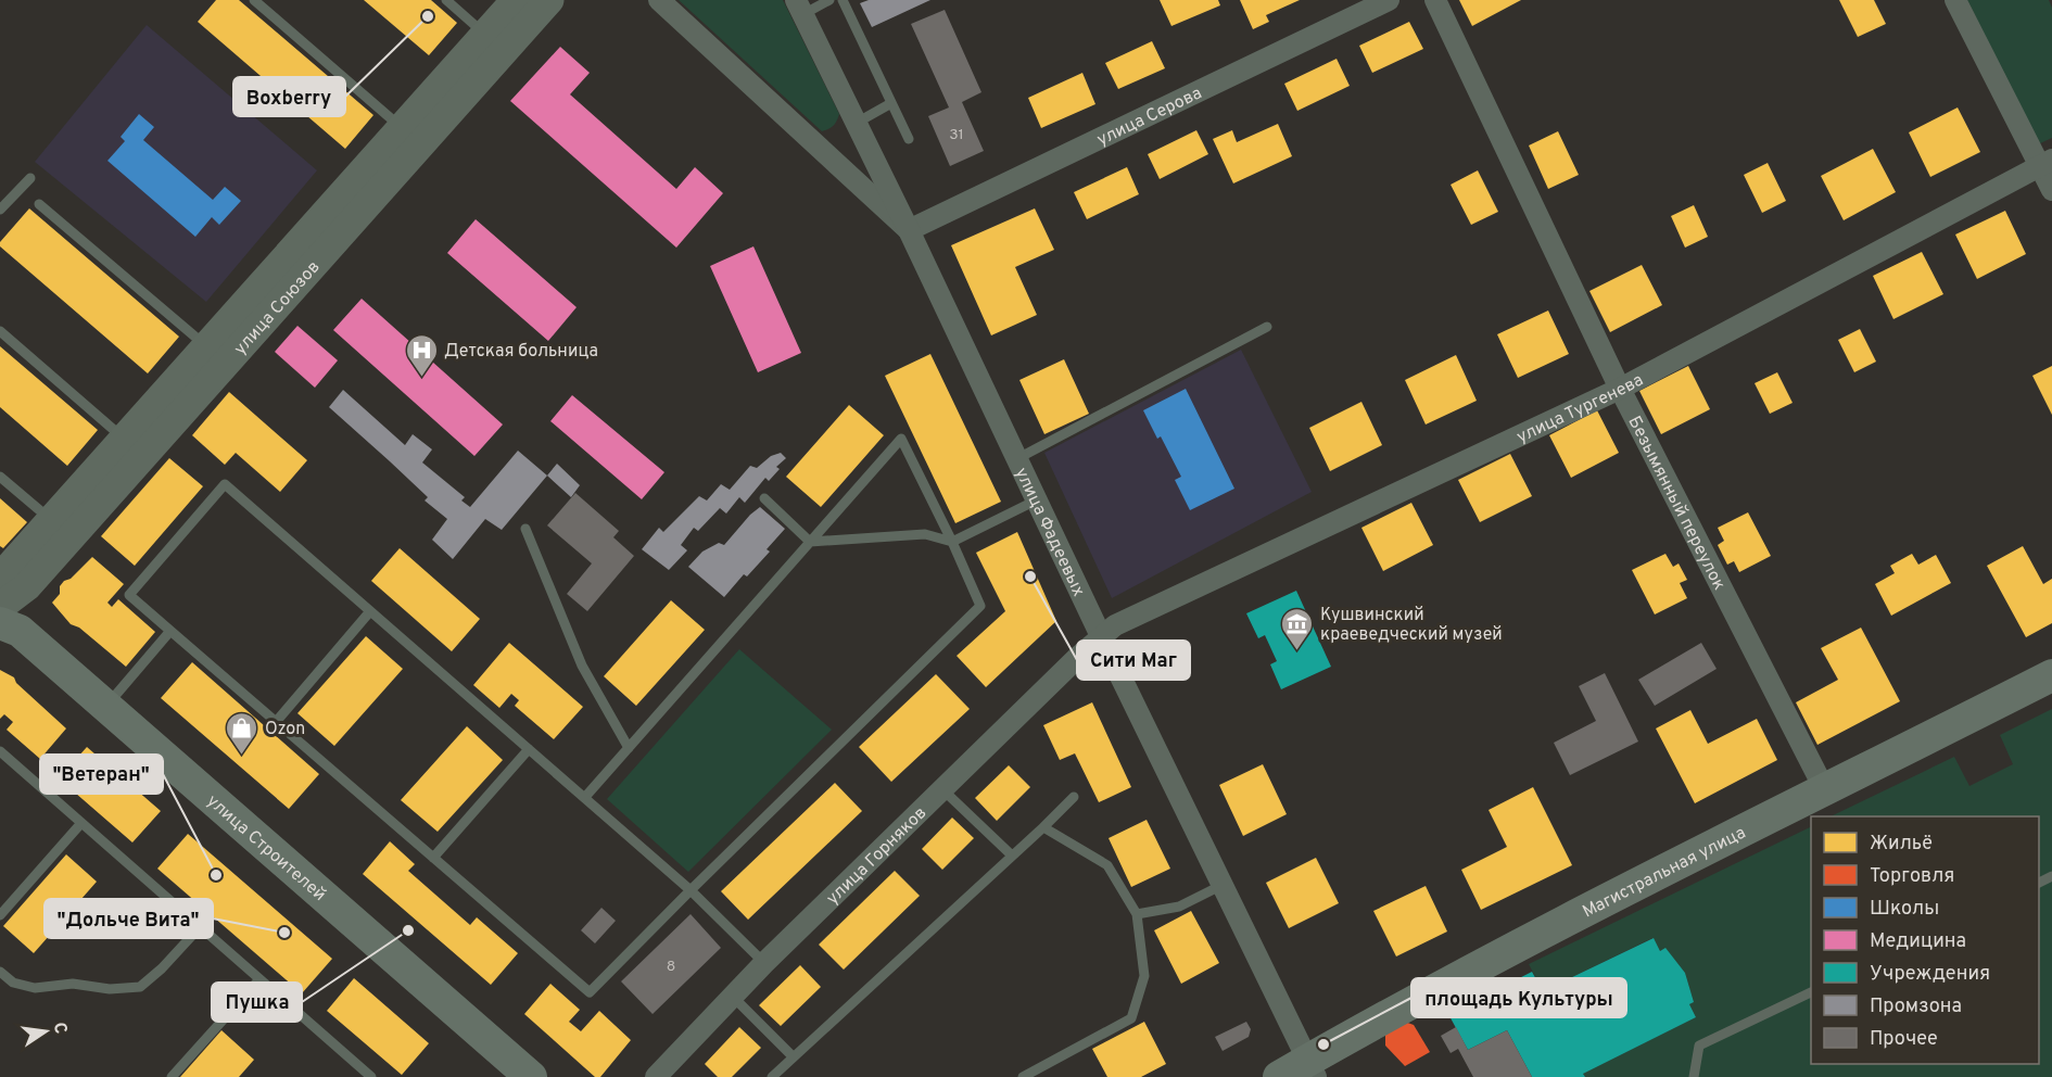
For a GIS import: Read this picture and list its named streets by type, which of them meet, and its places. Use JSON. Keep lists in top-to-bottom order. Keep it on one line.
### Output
{"streets":{"main road":["улица Строителей","Магистральная улица"],"street":["улица Серова","улица Союзов","улица Тургенева","Безымянный переулок","улица Фадеевых","улица Горняков"]},"crossings":[["улица Серова","улица Фадеевых"],["улица Тургенева","Безымянный переулок"],["улица Тургенева","улица Фадеевых"],["улица Тургенева","улица Горняков"],["Безымянный переулок","Магистральная улица"],["улица Фадеевых","улица Горняков"],["улица Фадеевых","Магистральная улица"]],"places":{"other":["Boxberry","Сити Маг","\"Ветеран\"","Пушка","\"Дольче Вита\"","площадь Культуры"],"hospital":["Детская больница"],"museum":["Кушвинский краеведческий музей"],"shop":["Ozon"]},"house_numbers":["31","8"],"legend":["Жильё","Торговля","Школы","Медицина","Учреждения","Промзона","Прочее"],"north":"right"}
